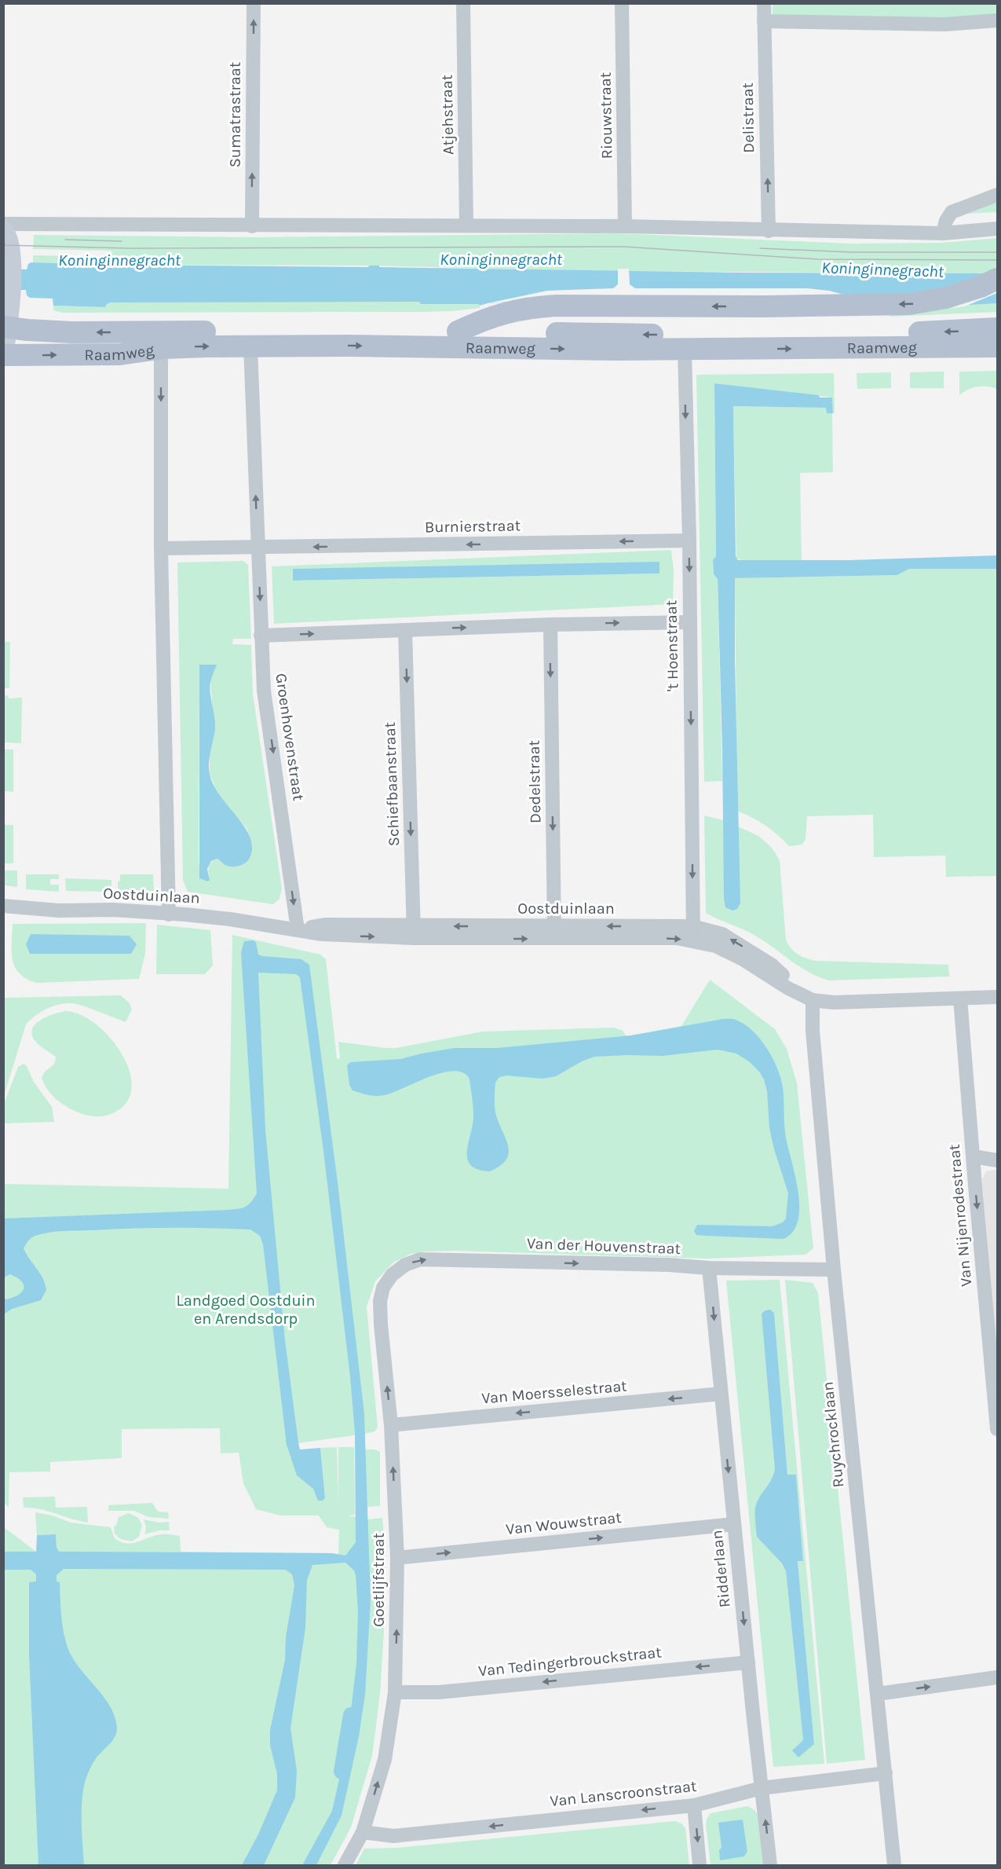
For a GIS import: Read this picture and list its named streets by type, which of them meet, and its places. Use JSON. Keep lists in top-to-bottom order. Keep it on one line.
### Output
{"streets":{"main road":["Raamweg"],"street":["Sumatrastraat","Atjehstraat","Riouwstraat","Delistraat","Burnierstraat","'t Hoenstraat","Groenhovenstraat","Dedelstraat","Schiefbaanstraat","Oostduinlaan","Van Nijenrodestraat","Van der Houvenstraat","Van Moersselestraat","Ruychrocklaan","Van Wouwstraat","Ridderlaan","Goetlijfstraat","Van Tedingerbrouckstraat","Van Lanscroonstraat"]},"crossings":[["Raamweg","'t Hoenstraat"],["Raamweg","Groenhovenstraat"],["Burnierstraat","'t Hoenstraat"],["Burnierstraat","Groenhovenstraat"],["'t Hoenstraat","Oostduinlaan"],["Groenhovenstraat","Oostduinlaan"],["Dedelstraat","Oostduinlaan"],["Schiefbaanstraat","Oostduinlaan"],["Oostduinlaan","Van Nijenrodestraat"],["Oostduinlaan","Ruychrocklaan"],["Van der Houvenstraat","Ruychrocklaan"],["Van der Houvenstraat","Ridderlaan"],["Van der Houvenstraat","Goetlijfstraat"],["Van Moersselestraat","Ridderlaan"],["Van Moersselestraat","Goetlijfstraat"],["Ruychrocklaan","Van Lanscroonstraat"],["Van Wouwstraat","Ridderlaan"],["Van Wouwstraat","Goetlijfstraat"],["Ridderlaan","Van Tedingerbrouckstraat"],["Ridderlaan","Van Lanscroonstraat"],["Goetlijfstraat","Van Tedingerbrouckstraat"],["Goetlijfstraat","Van Lanscroonstraat"]],"one_way":["Sumatrastraat","Delistraat","'t Hoenstraat","Dedelstraat","Schiefbaanstraat","Van Nijenrodestraat","Van der Houvenstraat","Van Moersselestraat","Van Wouwstraat","Goetlijfstraat","Van Tedingerbrouckstraat","Van Lanscroonstraat"],"water":["Koninginnegracht"],"parks":["Landgoed Oostduin en Arendsdorp"]}
